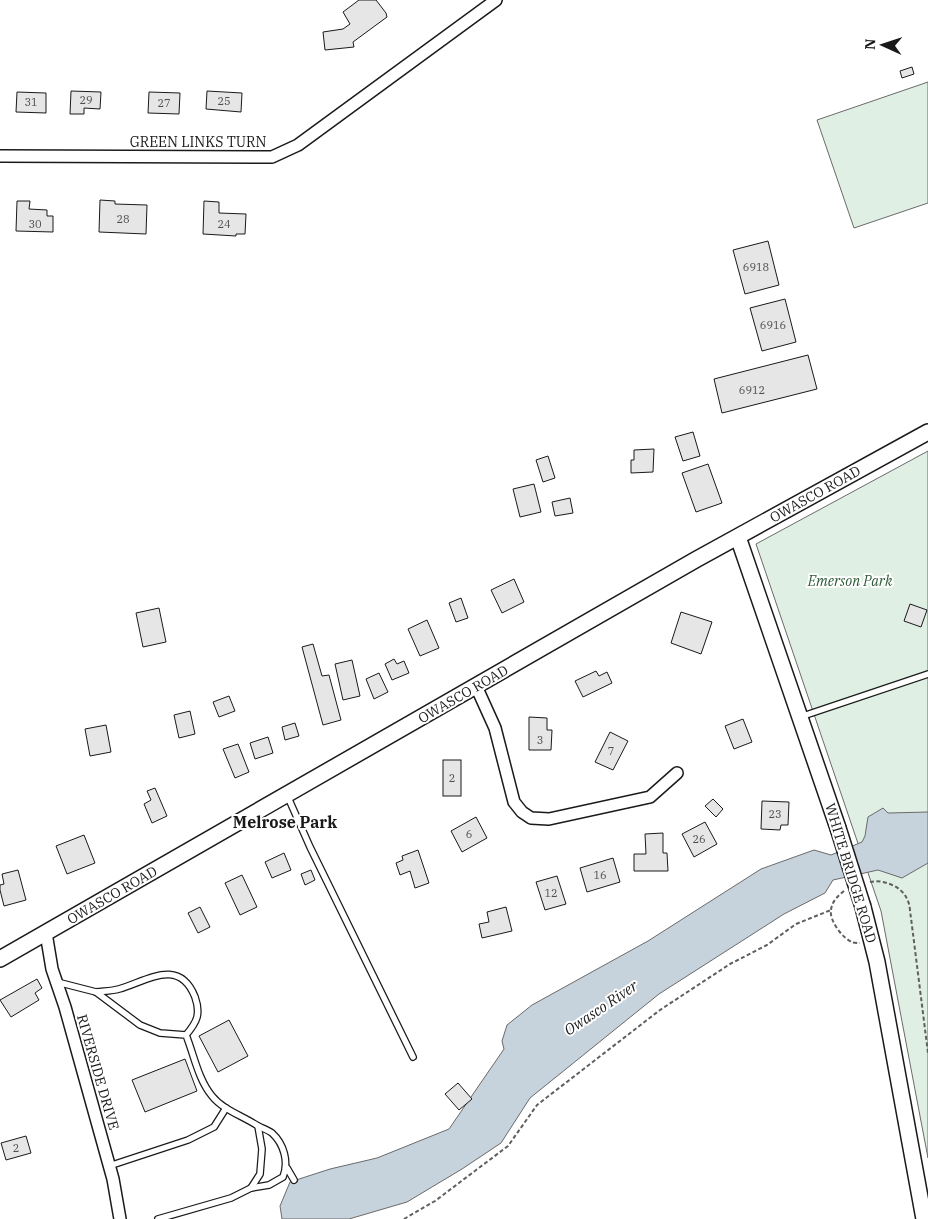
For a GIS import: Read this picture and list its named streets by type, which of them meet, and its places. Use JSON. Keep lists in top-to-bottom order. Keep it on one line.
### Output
{"streets":{"main road":["OWASCO ROAD","WHITE BRIDGE ROAD"],"street":["GREEN LINKS TURN","RIVERSIDE DRIVE"]},"crossings":[["OWASCO ROAD","WHITE BRIDGE ROAD"],["OWASCO ROAD","RIVERSIDE DRIVE"]],"districts":["Melrose Park"],"water":["Owasco River"],"parks":["Emerson Park"],"house_numbers":["29","25","31","27","28","30","24","6918","6916","6912","3","7","2","23","6","26","16","12","2"],"north":"left"}
